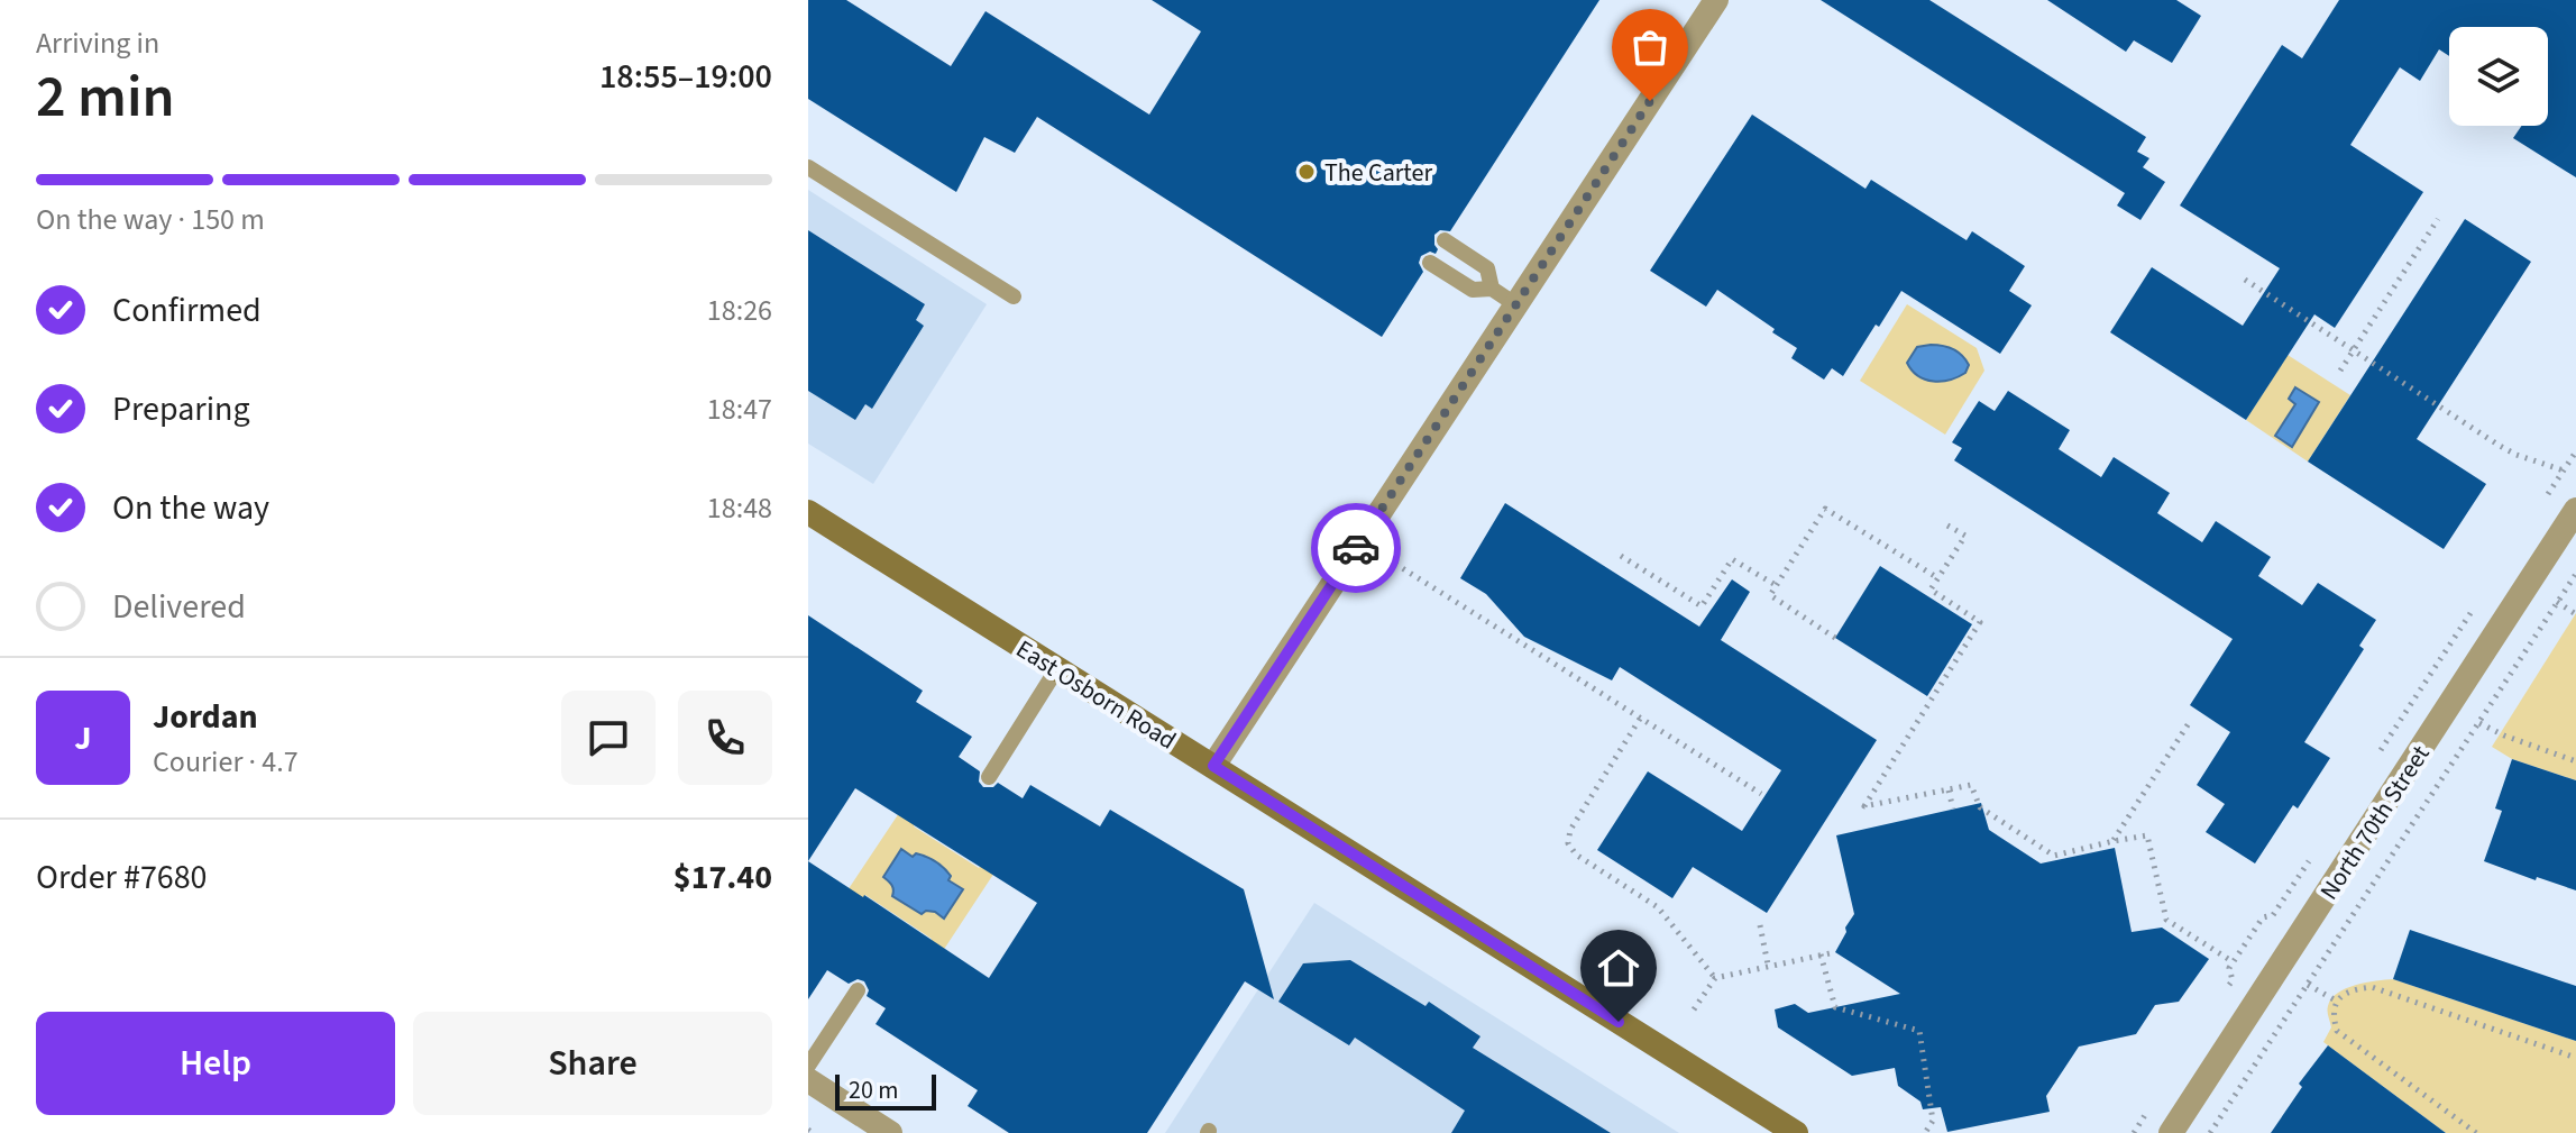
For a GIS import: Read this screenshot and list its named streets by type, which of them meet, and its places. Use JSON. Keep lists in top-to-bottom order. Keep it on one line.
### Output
{"streets":{"main road":["East Osborn Road"],"street":["North 70th Street"]},"places":["The Carter"],"scale_bar":"20 m","page":{"heading":["2 min","Arriving in","18:55–19:00"],"panel":["Jordan","Courier · 4.7","Order #7680","$17.40"],"bar":"On the way · 150 m","list":[["Confirmed","18:26"],["Preparing","18:47"],["On the way","18:48"],"Delivered"],"round":"J","buttons":["Help","Share"],"scale":"20 m"}}
